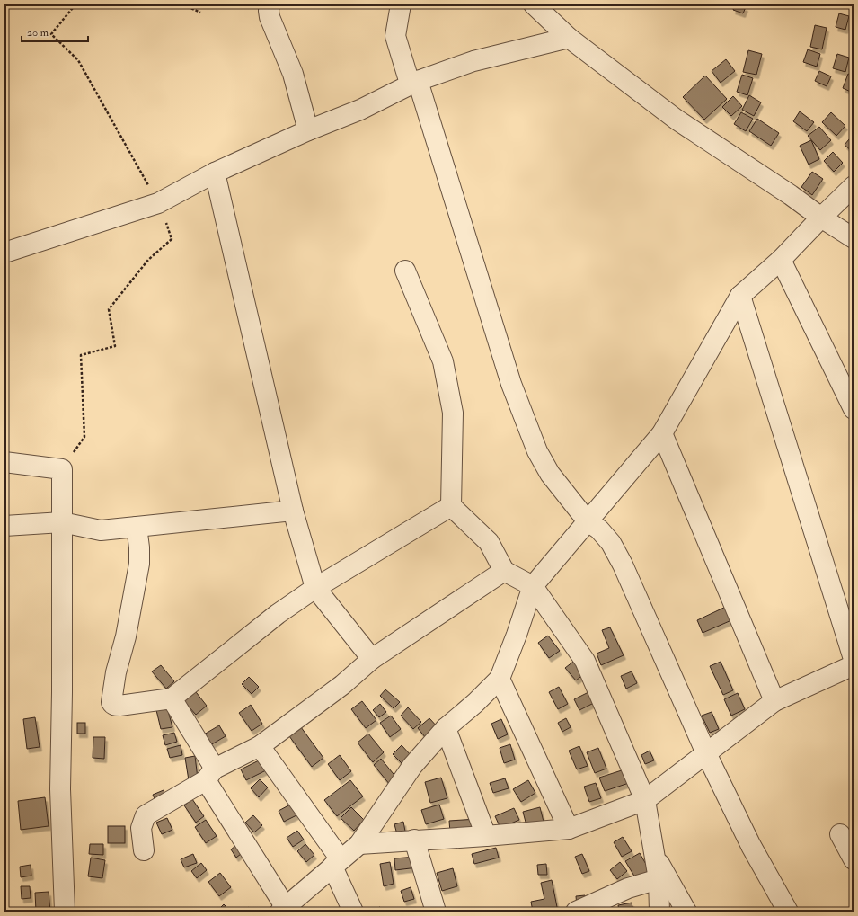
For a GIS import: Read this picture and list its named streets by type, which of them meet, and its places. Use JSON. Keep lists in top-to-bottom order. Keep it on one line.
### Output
{"scale_bar":"20 m"}
